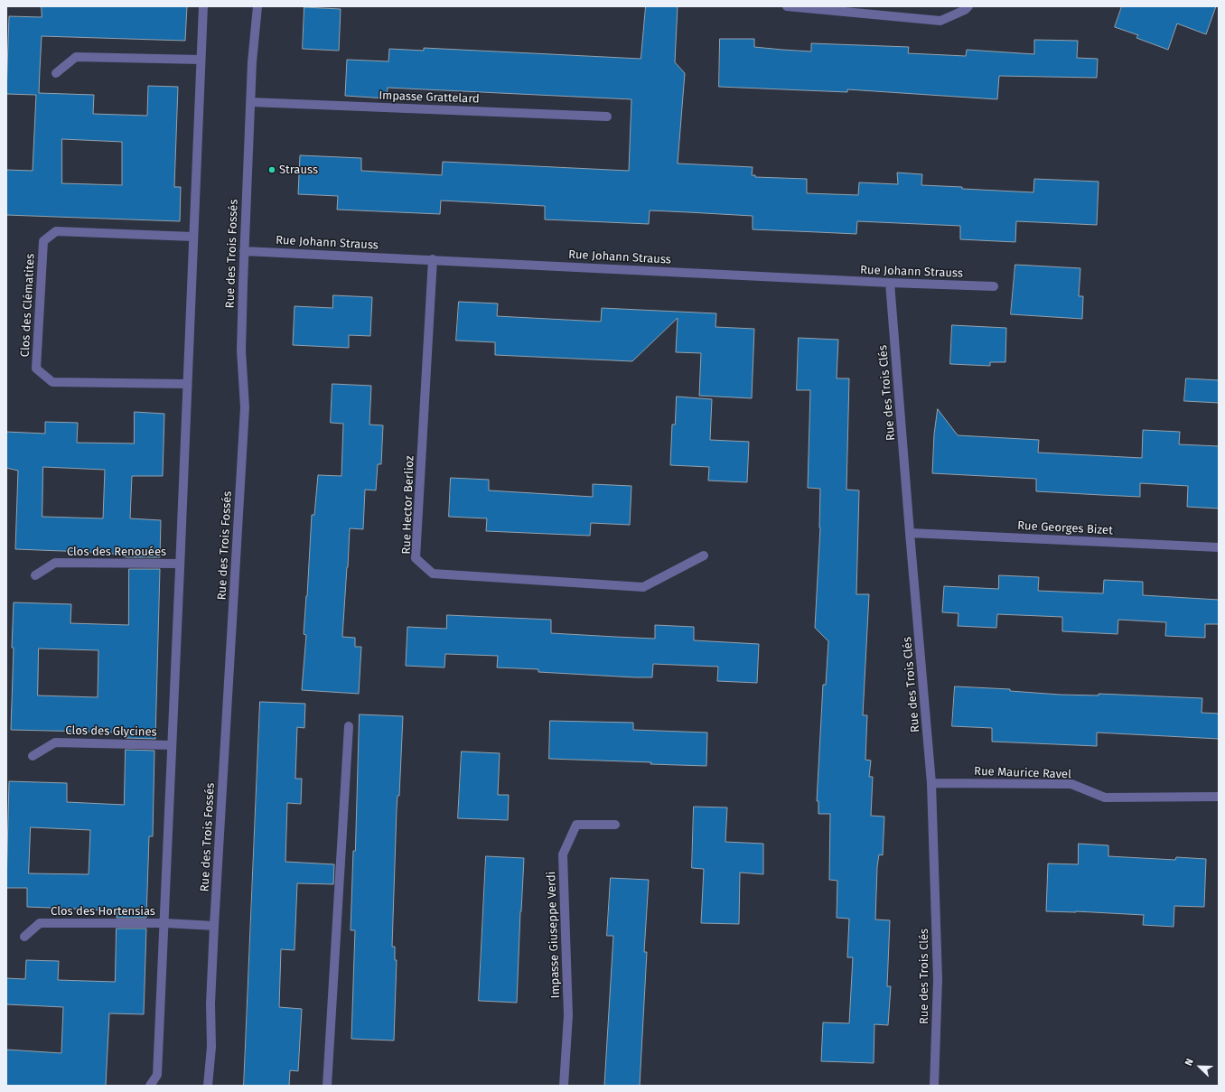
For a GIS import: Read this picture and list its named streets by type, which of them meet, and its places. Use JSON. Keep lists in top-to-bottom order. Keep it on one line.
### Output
{"streets":{"street":["Impasse Grattelard","Rue Johann Strauss","Rue des Trois Fossés","Clos des Clématites","Rue des Trois Clés","Rue Hector Berlioz","Rue Georges Bizet","Clos des Renouées","Clos des Glycines","Rue Maurice Ravel","Clos des Hortensias","Impasse Giuseppe Verdi"]},"crossings":[["Impasse Grattelard","Rue des Trois Fossés"],["Rue Johann Strauss","Rue des Trois Fossés"],["Rue Johann Strauss","Rue des Trois Clés"],["Rue Johann Strauss","Rue Hector Berlioz"],["Rue des Trois Fossés","Clos des Hortensias"],["Rue des Trois Clés","Rue Georges Bizet"],["Rue des Trois Clés","Rue Maurice Ravel"]],"places":["Strauss"],"north":"top left"}
